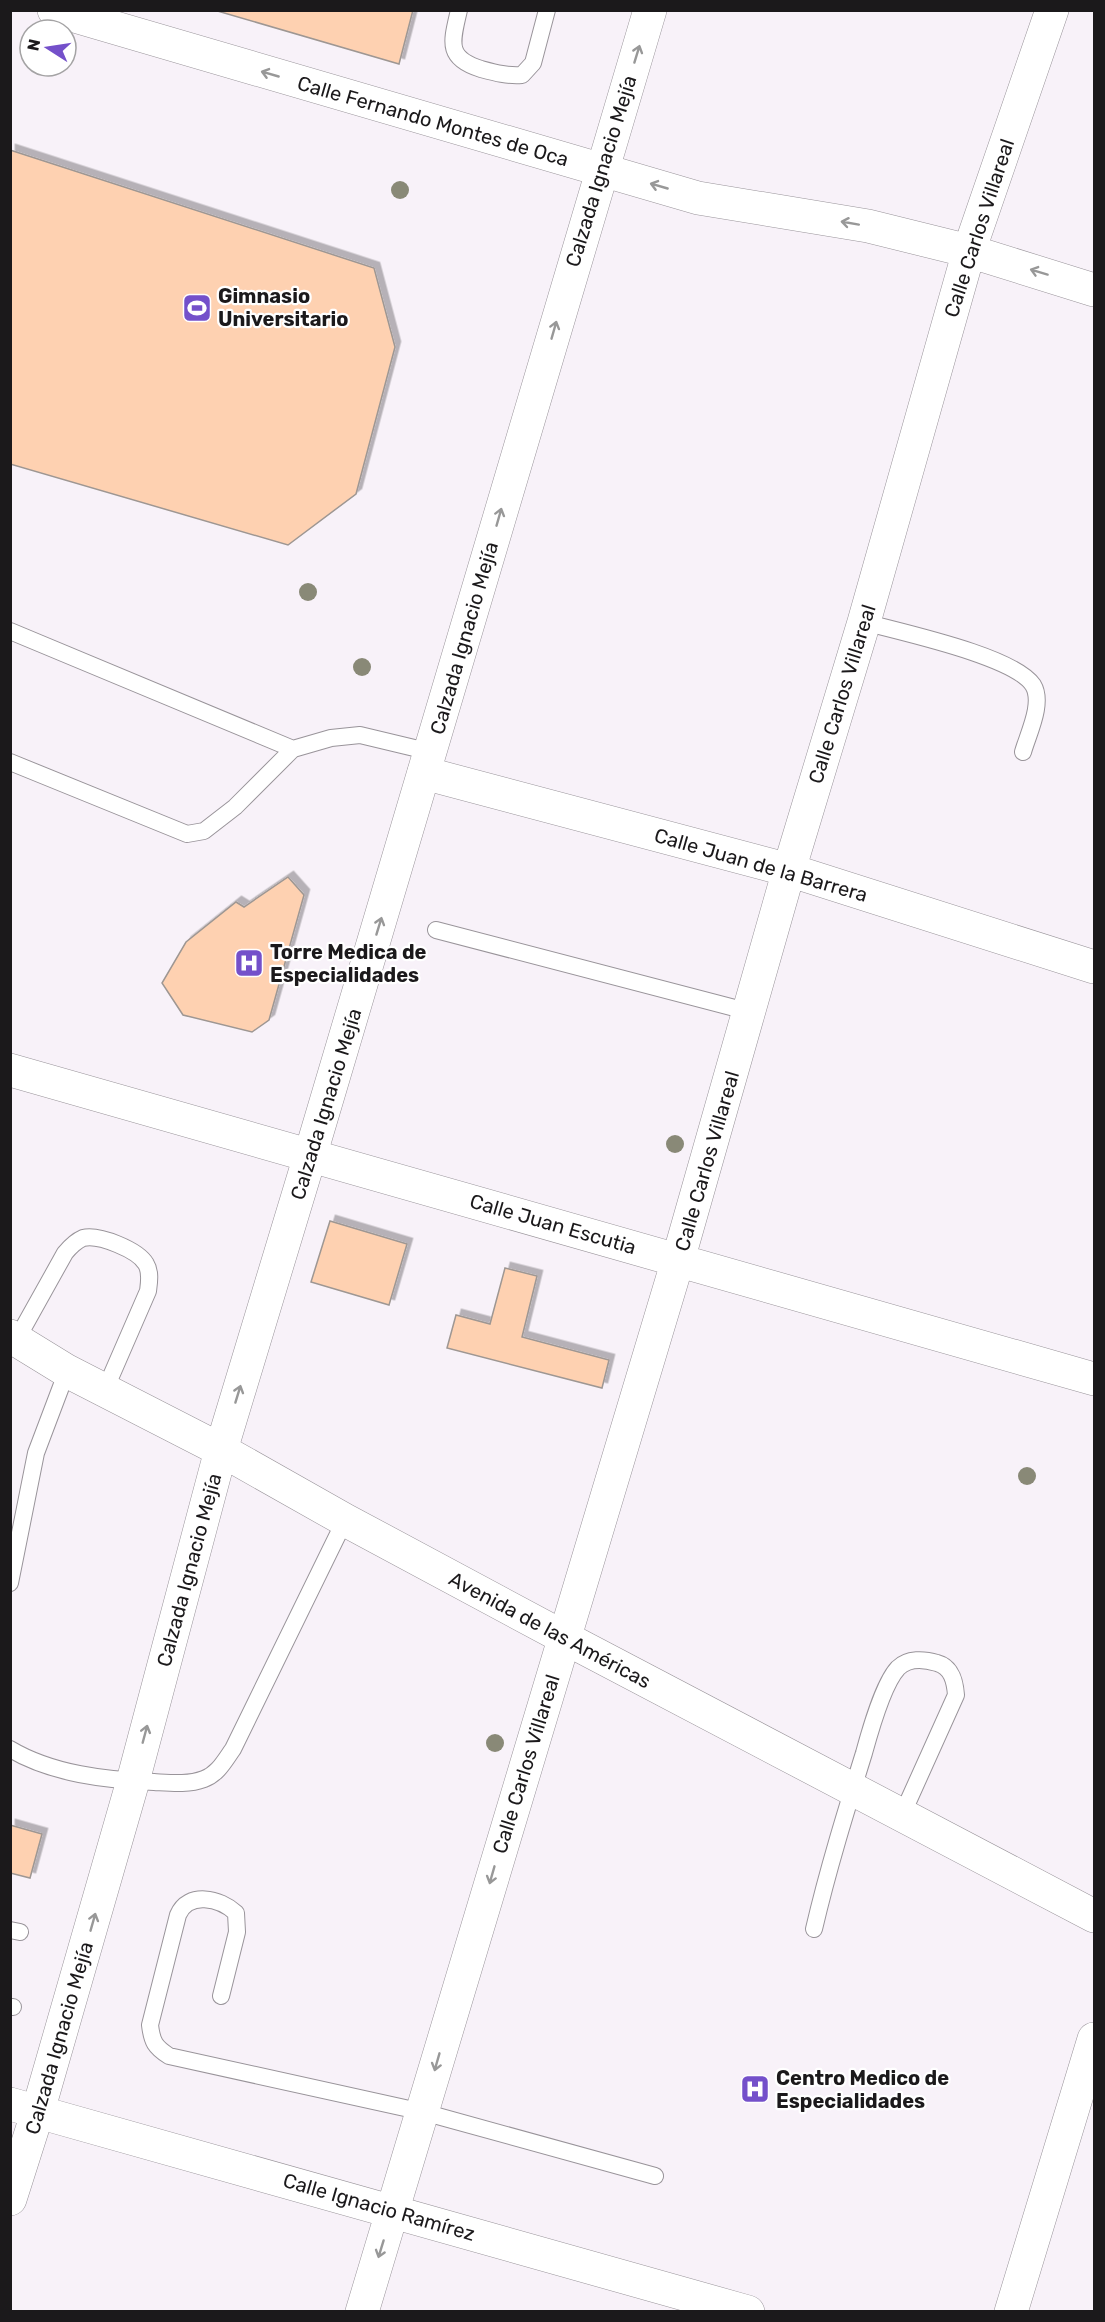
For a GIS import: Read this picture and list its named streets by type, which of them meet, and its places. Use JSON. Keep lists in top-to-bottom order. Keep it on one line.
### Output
{"streets":{"street":["Calle Fernando Montes de Oca","Calzada Ignacio Mejía","Calle Carlos Villareal","Calle Juan de la Barrera","Calle Juan Escutia","Avenida de las Américas","Calle Ignacio Ramírez"]},"crossings":[["Calle Fernando Montes de Oca","Calzada Ignacio Mejía"],["Calle Fernando Montes de Oca","Calle Carlos Villareal"],["Calzada Ignacio Mejía","Calle Juan de la Barrera"],["Calzada Ignacio Mejía","Calle Juan Escutia"],["Calzada Ignacio Mejía","Avenida de las Américas"],["Calzada Ignacio Mejía","Calle Ignacio Ramírez"],["Calle Carlos Villareal","Calle Juan de la Barrera"],["Calle Carlos Villareal","Calle Juan Escutia"],["Calle Carlos Villareal","Avenida de las Américas"],["Calle Carlos Villareal","Calle Ignacio Ramírez"]],"one_way":["Calle Fernando Montes de Oca","Calzada Ignacio Mejía"],"places":{"sports":["Gimnasio Universitario"],"hospital":["Torre Medica de Especialidades","Centro Medico de Especialidades"]},"north":"left"}
